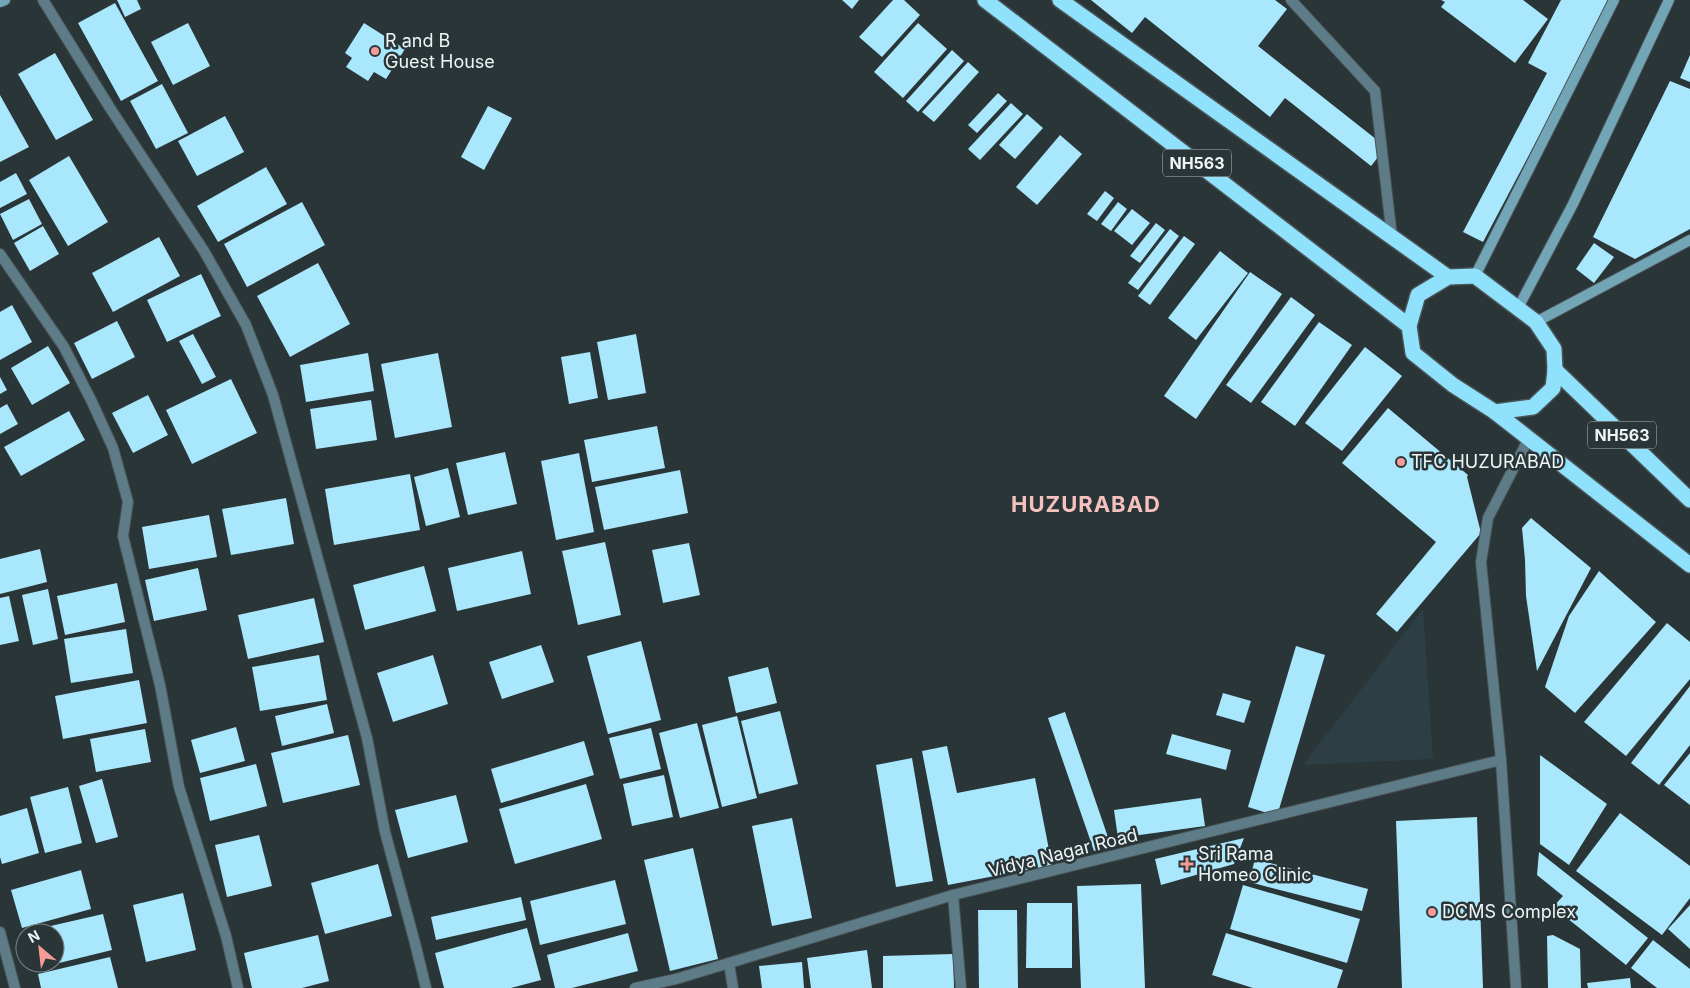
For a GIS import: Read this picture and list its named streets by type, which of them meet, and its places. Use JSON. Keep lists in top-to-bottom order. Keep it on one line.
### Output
{"streets":{"highway":["NH563"],"street":["Vidya Nagar Road"]},"districts":["HUZURABAD"],"places":{"other":["R and B Guest House","TFC HUZURABAD","DCMS Complex"],"health":["Sri Rama Homeo Clinic"]},"north":"top left"}
